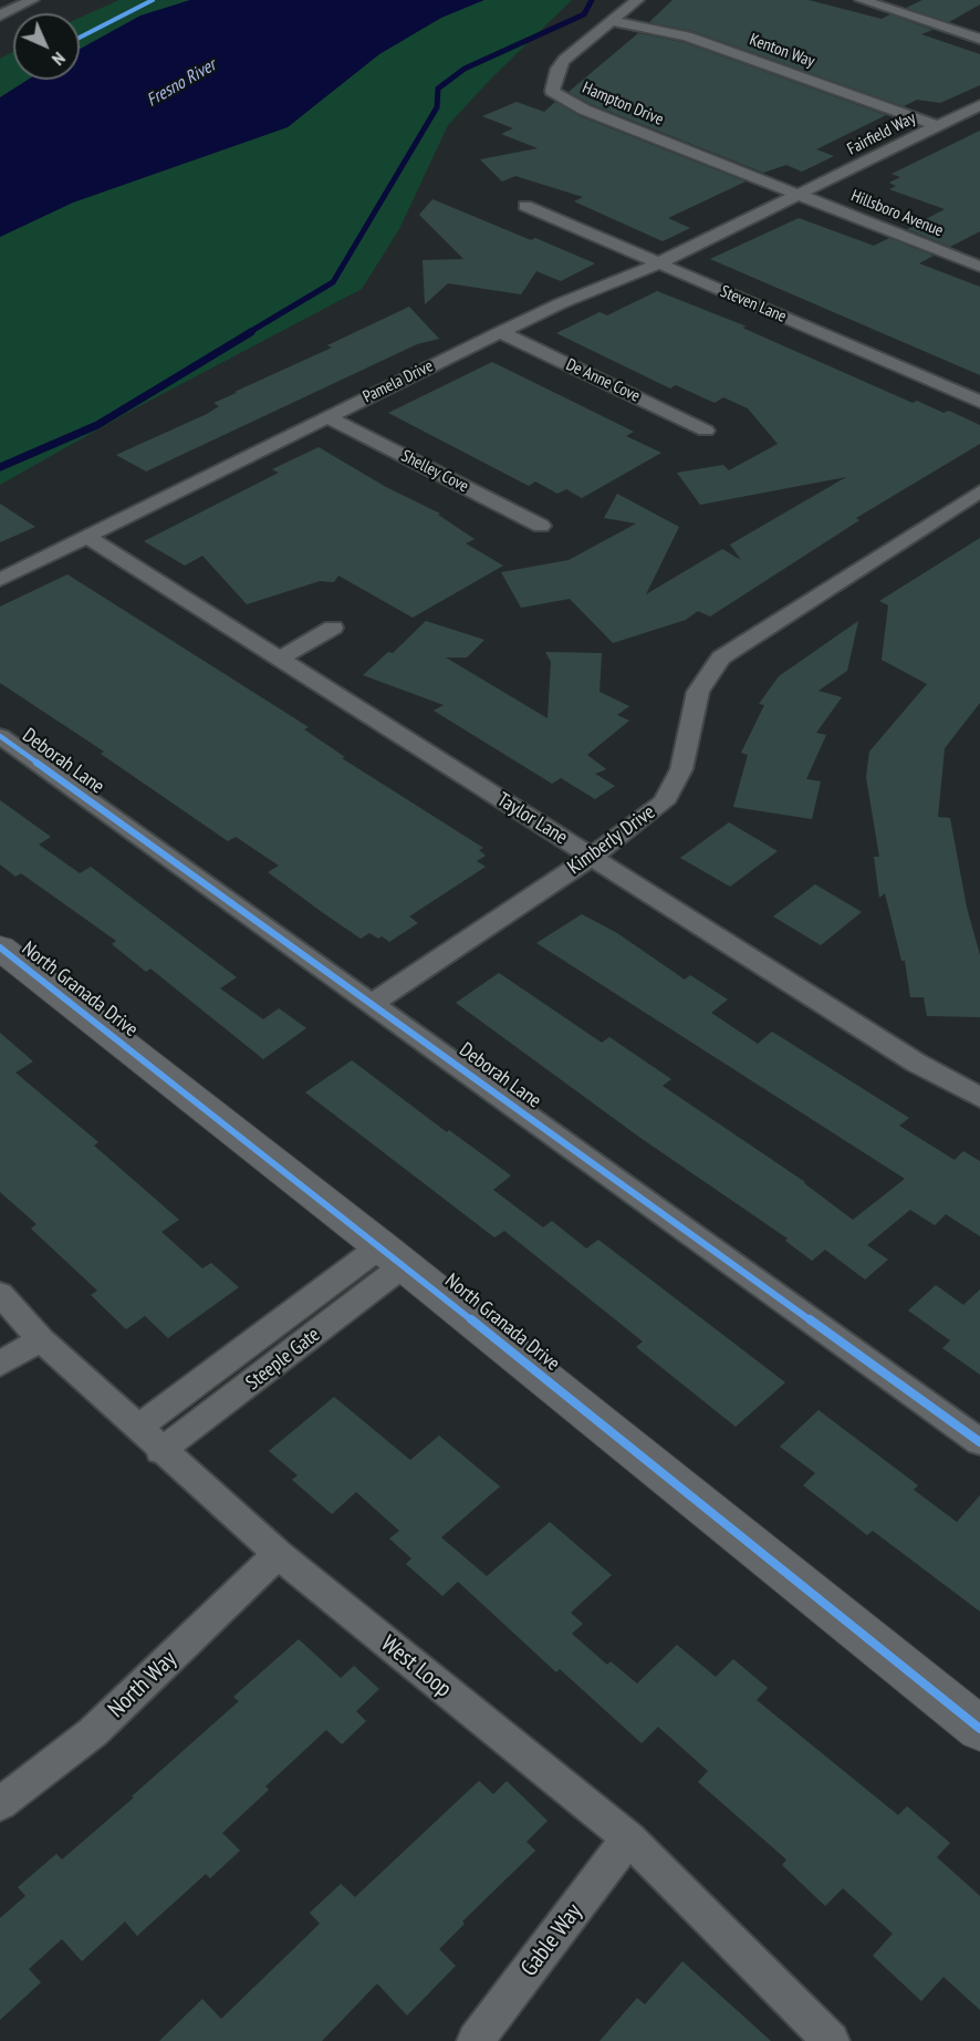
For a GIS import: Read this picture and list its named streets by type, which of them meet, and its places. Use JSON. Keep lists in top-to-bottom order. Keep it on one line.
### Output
{"streets":{"street":["Kenton Way","Hampton Drive","Fairfield Way","Hillsboro Avenue","Steven Lane","De Anne Cove","Pamela Drive","Shelley Cove","Deborah Lane","Taylor Lane","Kimberly Drive","North Granada Drive","Steeple Gate","West Loop","North Way","Gable Way"]},"crossings":[["Kenton Way","Hampton Drive"],["Kenton Way","Fairfield Way"],["Hampton Drive","Fairfield Way"],["Hampton Drive","Hillsboro Avenue"],["Hampton Drive","Pamela Drive"],["Fairfield Way","Hillsboro Avenue"],["Fairfield Way","Pamela Drive"],["Hillsboro Avenue","Pamela Drive"],["Steven Lane","Pamela Drive"],["De Anne Cove","Pamela Drive"],["Pamela Drive","Shelley Cove"],["Pamela Drive","Taylor Lane"],["Deborah Lane","Kimberly Drive"],["Taylor Lane","Kimberly Drive"],["North Granada Drive","Steeple Gate"],["Steeple Gate","West Loop"],["West Loop","North Way"],["West Loop","Gable Way"]],"water":["Fresno River"],"north":"bottom right"}
